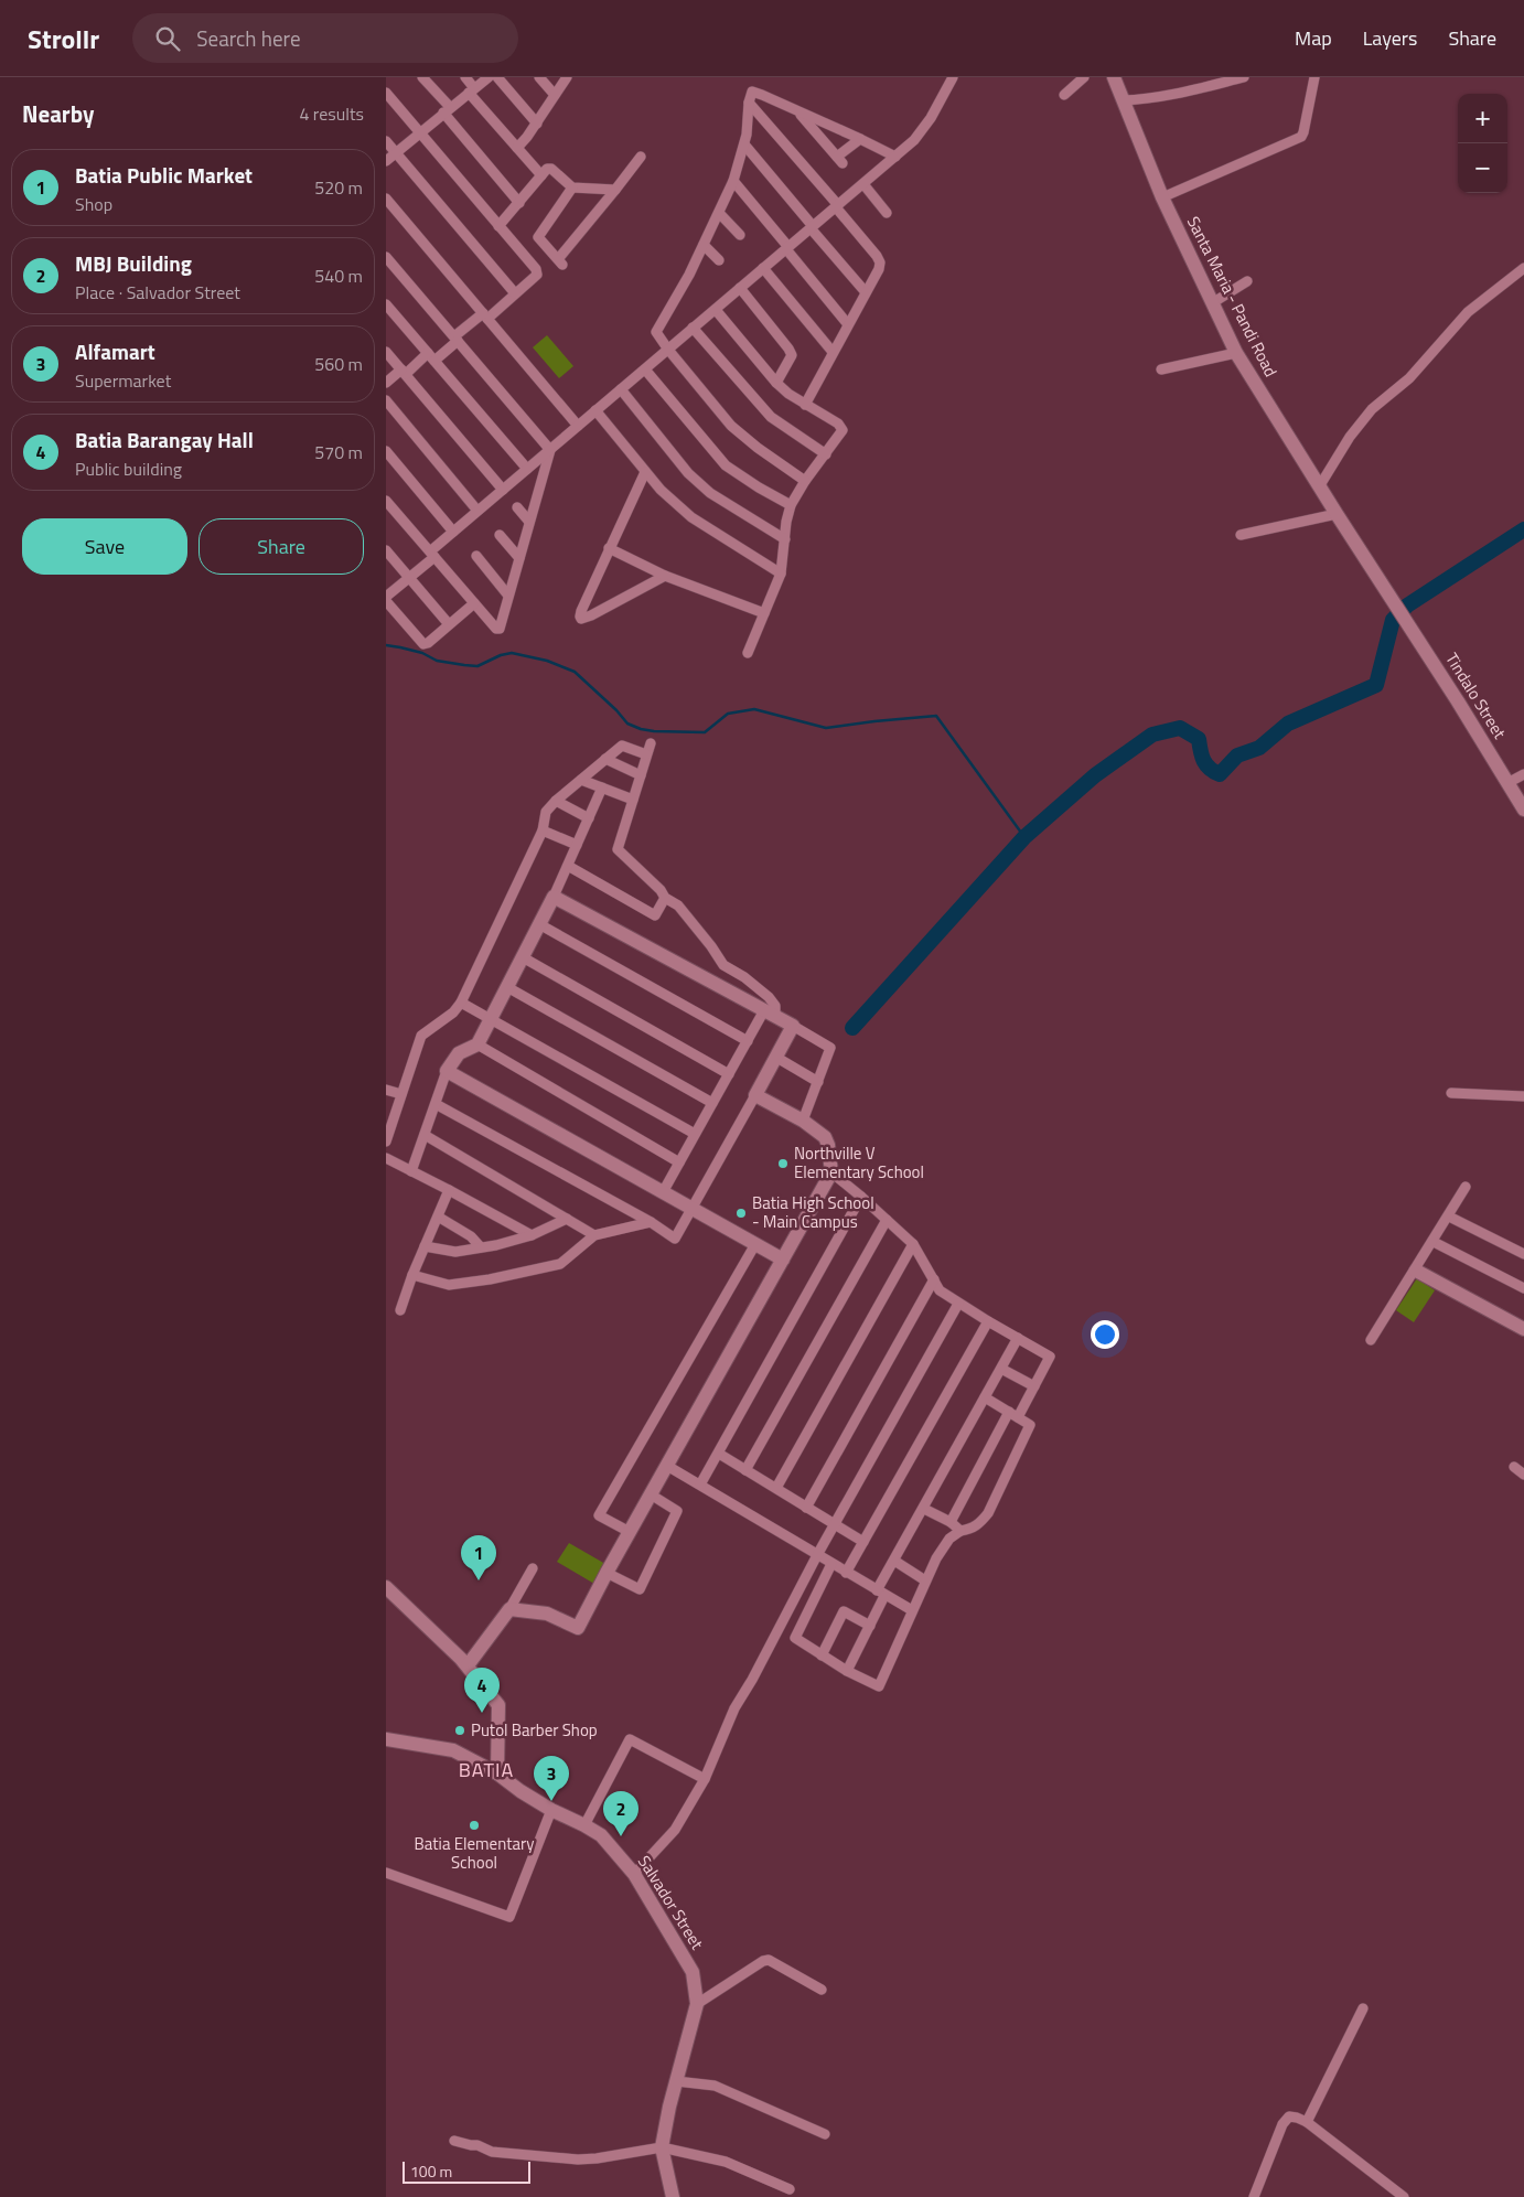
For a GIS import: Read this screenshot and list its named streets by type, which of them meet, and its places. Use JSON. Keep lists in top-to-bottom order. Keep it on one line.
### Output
{"streets":{"street":["Santa Maria - Pandi Road","Tindalo Street","Salvador Street"]},"crossings":[["Santa Maria - Pandi Road","Tindalo Street"]],"districts":["BATIA"],"places":["Northville V Elementary School","Batia High School - Main Campus","Putol Barber Shop","Batia Elementary School"],"scale_bar":"100 m","page":{"header":"Strollr","search":"Search here","nav":["Map","Layers","Share"],"heading":["Nearby","4 results"],"map_buttons":["+","−"],"list":[{"mark":"1","name":"Batia Public Market","note":"Shop","value":"520 m"},{"mark":"2","name":"MBJ Building","note":"Place · Salvador Street","value":"540 m"},{"mark":"3","name":"Alfamart","note":"Supermarket","value":"560 m"},{"mark":"4","name":"Batia Barangay Hall","note":"Public building","value":"570 m"}],"buttons":["Save","Share"],"pins":["1","4","3","2"],"scale":"100 m"}}
